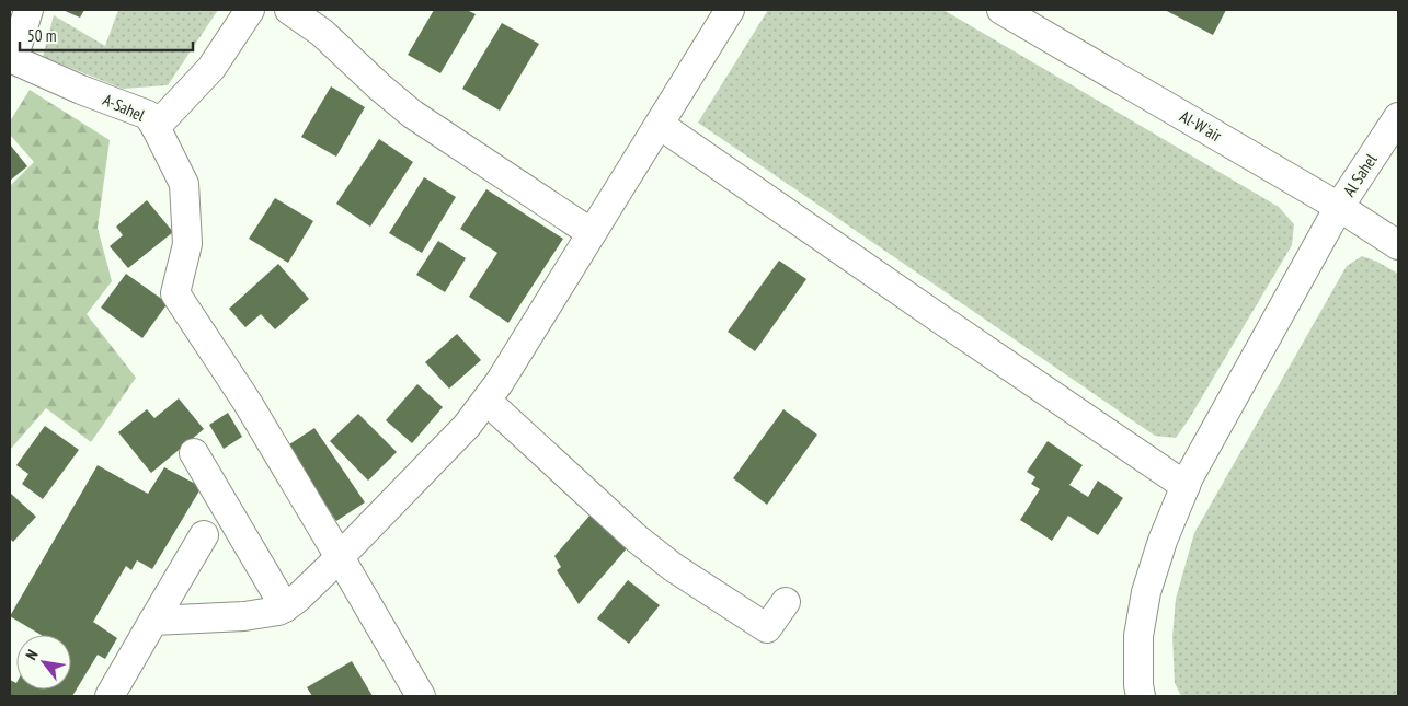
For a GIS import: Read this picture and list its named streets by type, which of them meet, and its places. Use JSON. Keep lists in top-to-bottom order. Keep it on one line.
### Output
{"streets":{"street":["A-Sahel","Al-W'air","Al Sahel"]},"crossings":[["Al-W'air","Al Sahel"]],"scale_bar":"50 m","north":"top left"}
